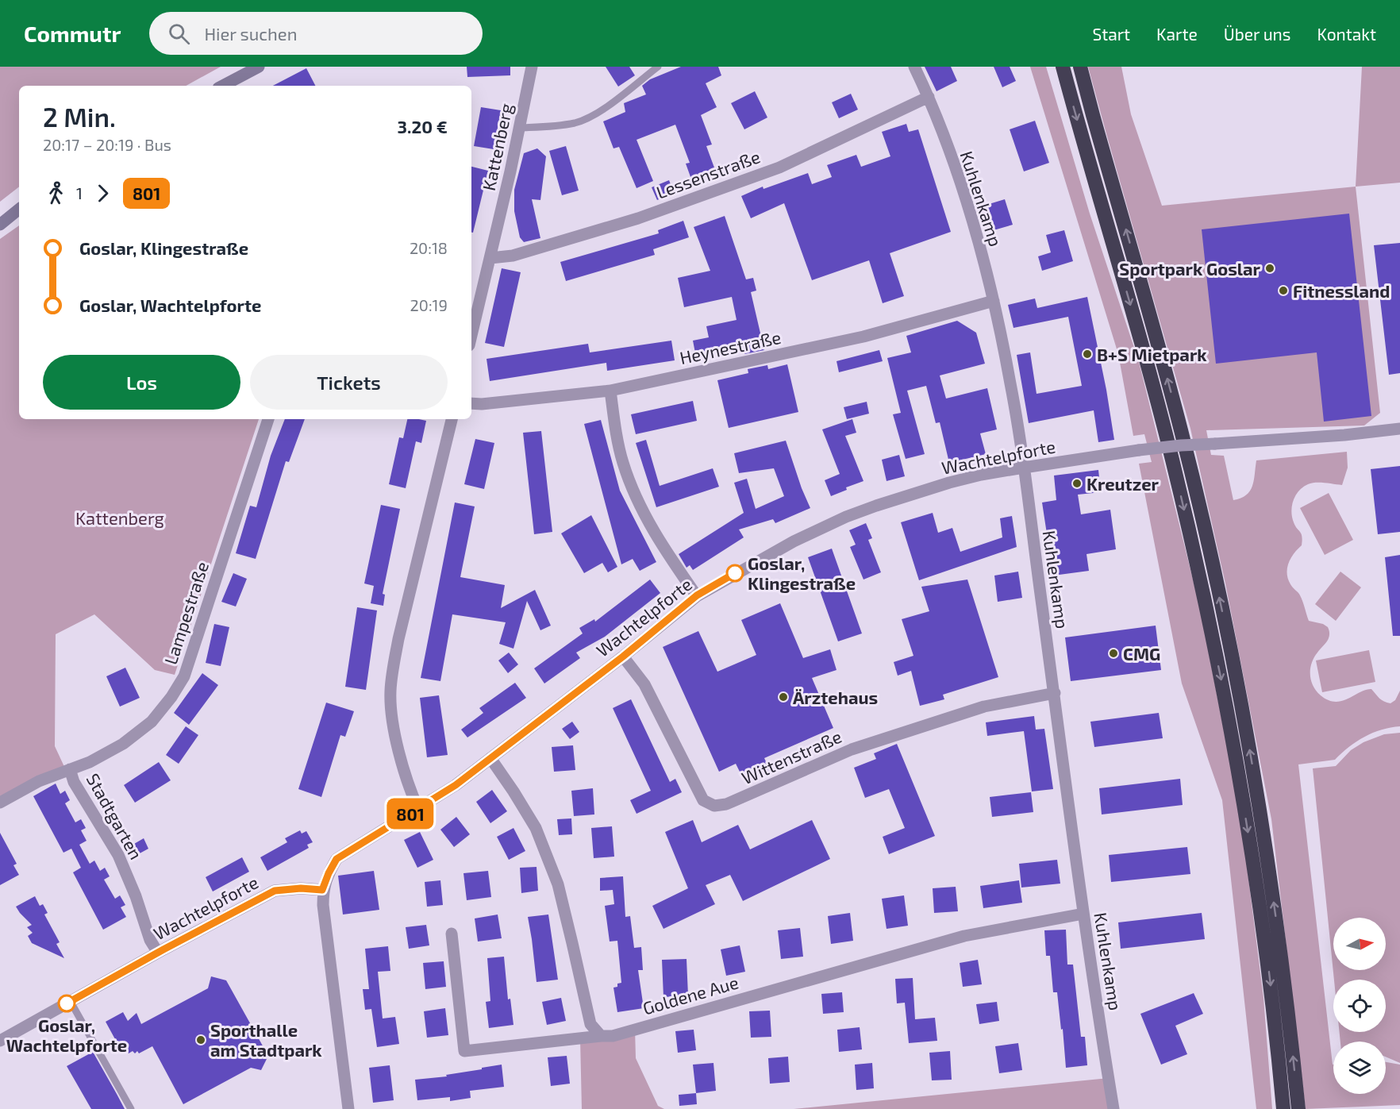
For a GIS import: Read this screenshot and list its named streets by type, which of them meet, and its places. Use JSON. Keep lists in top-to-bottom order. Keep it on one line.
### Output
{"streets":{"street":["Kattenberg","Lessenstraße","Kuhlenkamp","Heynestraße","Wachtelpforte","Lampestraße","Wittenstraße","Stadtgarten","Goldene Aue"]},"crossings":[["Kattenberg","Lessenstraße"],["Lessenstraße","Kuhlenkamp"],["Kuhlenkamp","Heynestraße"],["Kuhlenkamp","Wachtelpforte"],["Kuhlenkamp","Wittenstraße"],["Kuhlenkamp","Goldene Aue"],["Wachtelpforte","Wittenstraße"],["Wachtelpforte","Stadtgarten"],["Lampestraße","Stadtgarten"]],"parks":["Kattenberg"],"places":["Sportpark Goslar","Fitnessland","B+S Mietpark","Kreutzer","Goslar, Klingestraße","CMG","Ärztehaus","Goslar, Wachtelpforte","Sporthalle am Stadtpark"],"lines":["bus line 801"],"north":"right","page":{"header":"Commutr","search":"Hier suchen","nav":["Start","Karte","Über uns","Kontakt"],"on_map":"801","heading":["2 Min.","20:17 – 20:19 · Bus","3.20 €"],"legs":["1","801"],"list":[{"name":"Goslar, Klingestraße","value":"20:18"},{"name":"Goslar, Wachtelpforte","value":"20:19"}],"buttons":["Los","Tickets"]}}
